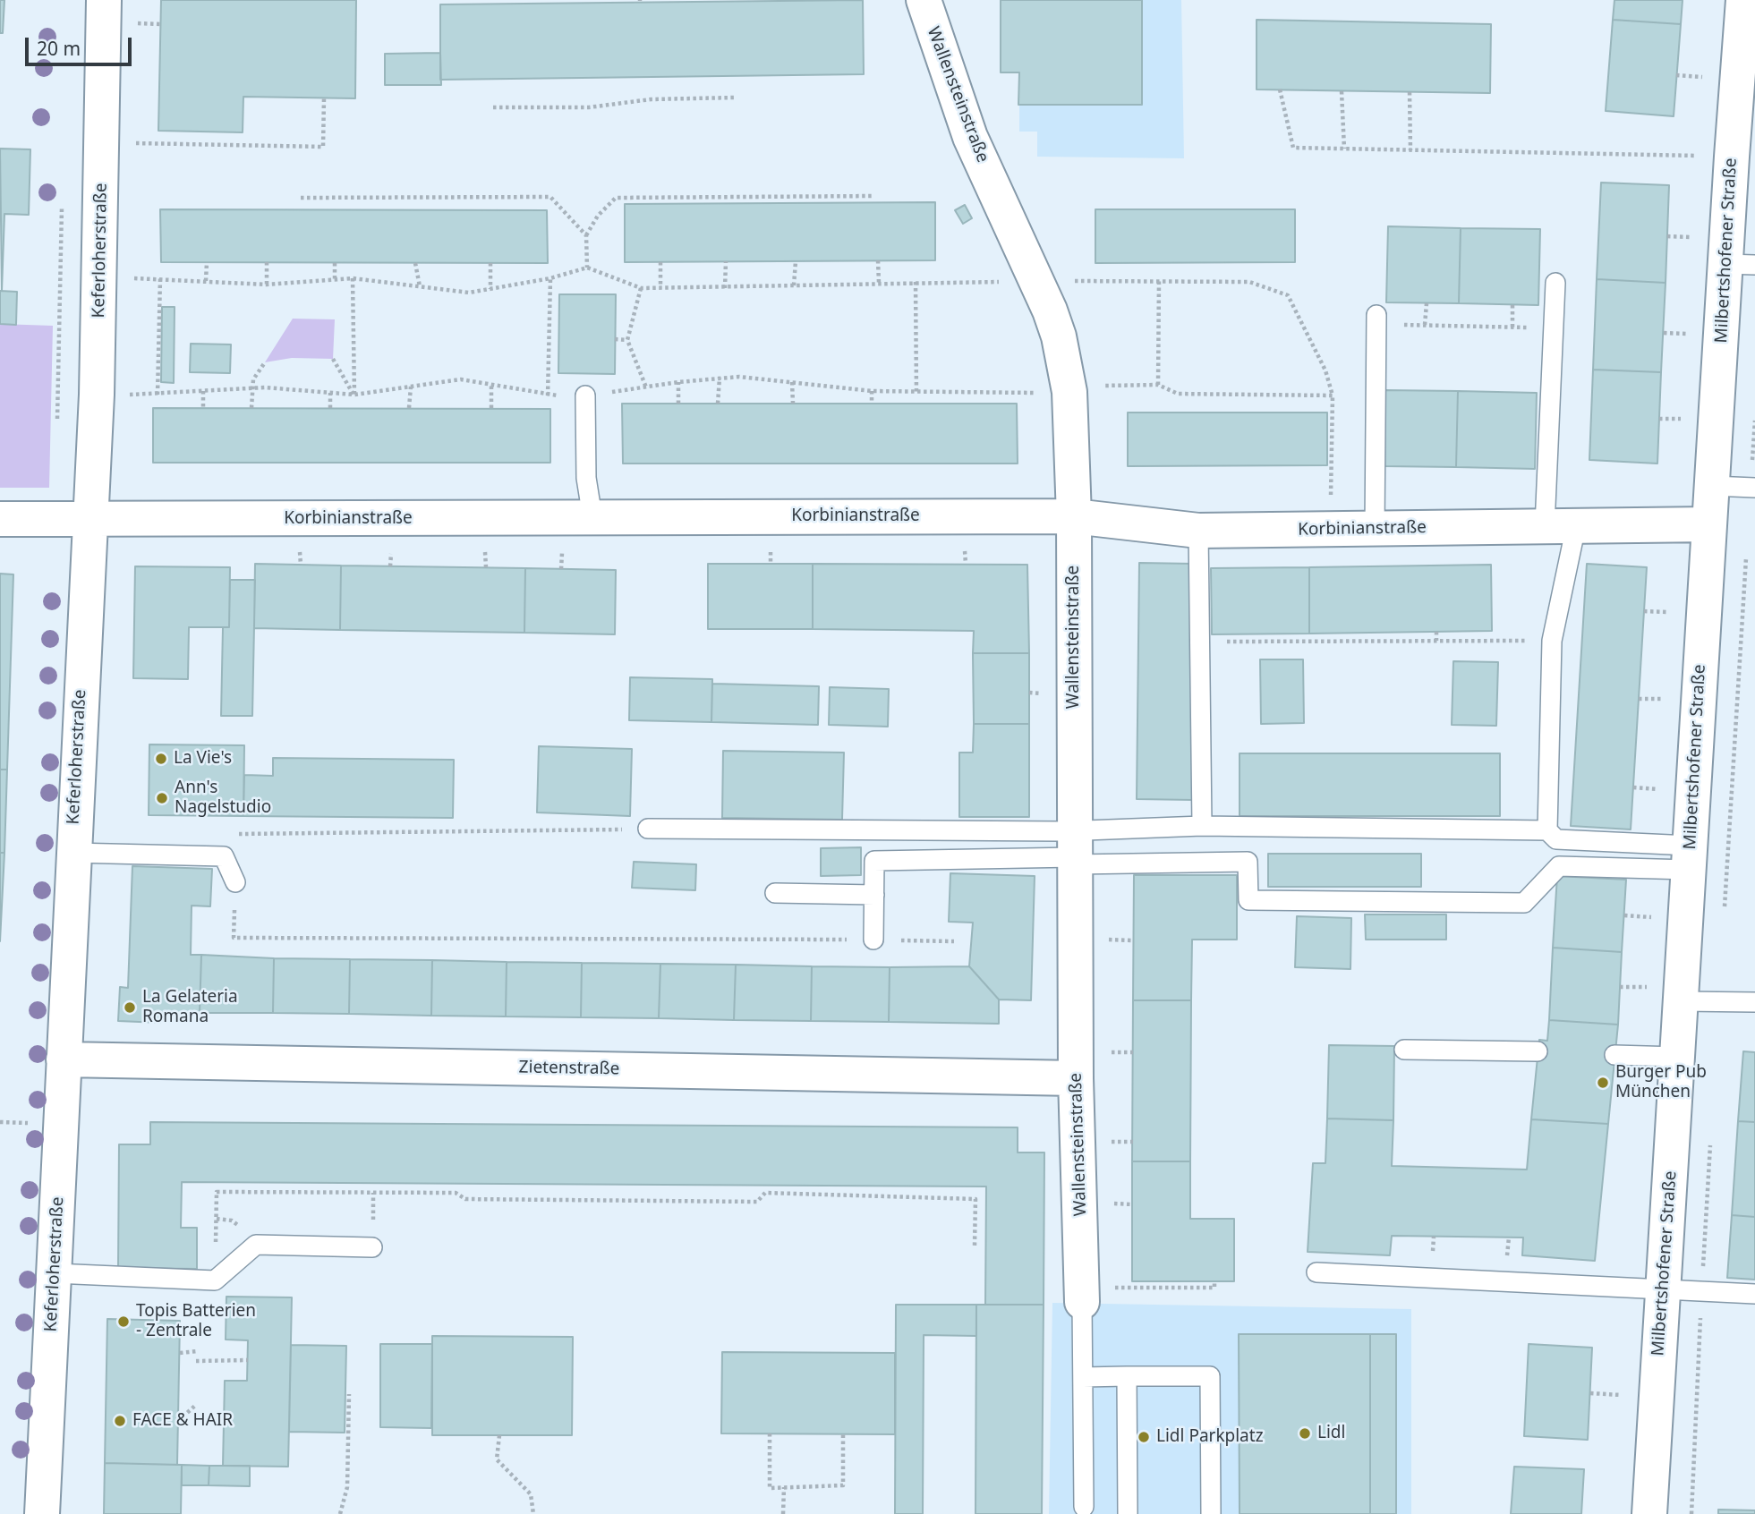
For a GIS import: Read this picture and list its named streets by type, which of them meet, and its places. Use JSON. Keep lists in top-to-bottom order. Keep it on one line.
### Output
{"streets":{"street":["Wallensteinstraße","Keferloherstraße","Milbertshofener Straße","Korbinianstraße","Zietenstraße"]},"crossings":[["Wallensteinstraße","Korbinianstraße"],["Wallensteinstraße","Zietenstraße"],["Keferloherstraße","Korbinianstraße"],["Keferloherstraße","Zietenstraße"],["Milbertshofener Straße","Korbinianstraße"]],"places":["La Vie's","Ann's Nagelstudio","La Gelateria Romana","Burger Pub München","Topis Batterien - Zentrale","FACE & HAIR","Lidl","Lidl Parkplatz"],"scale_bar":"20 m"}
